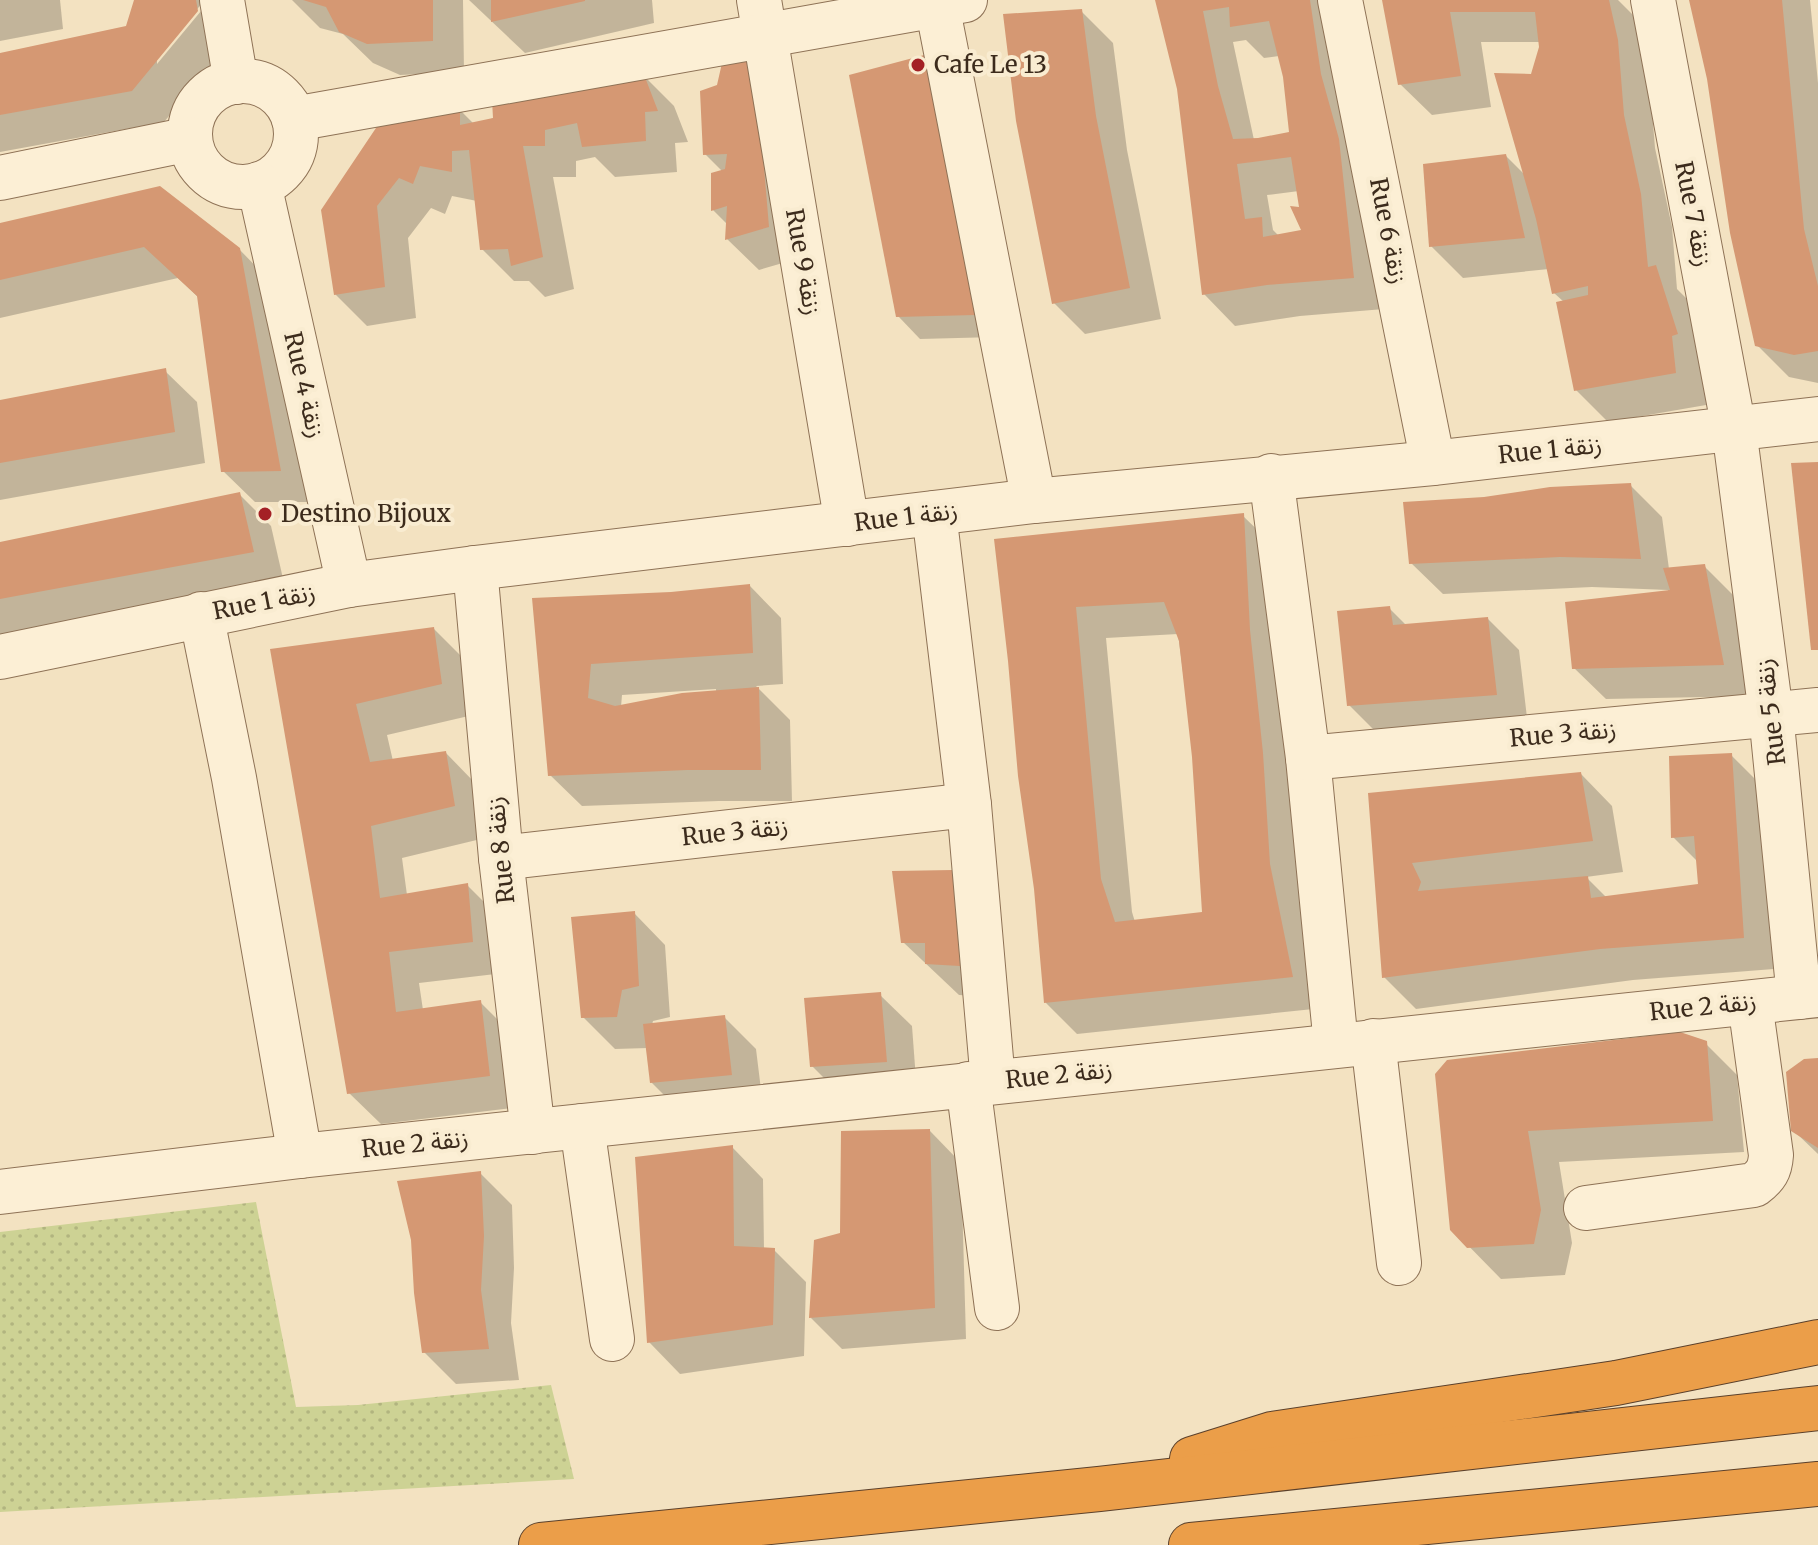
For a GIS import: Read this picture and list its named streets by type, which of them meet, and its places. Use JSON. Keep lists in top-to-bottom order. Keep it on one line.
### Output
{"streets":{"street":["Rue 7 زنقة","Rue 6 زنقة","Rue 9 زنقة","Rue 4 زنقة","Rue 1 زنقة","Rue 5 زنقة","Rue 3 زنقة","Rue 8 زنقة","Rue 2 زنقة"]},"crossings":[["Rue 7 زنقة","Rue 1 زنقة"],["Rue 7 زنقة","Rue 5 زنقة"],["Rue 6 زنقة","Rue 1 زنقة"],["Rue 9 زنقة","Rue 1 زنقة"],["Rue 4 زنقة","Rue 1 زنقة"],["Rue 1 زنقة","Rue 5 زنقة"],["Rue 1 زنقة","Rue 8 زنقة"],["Rue 5 زنقة","Rue 3 زنقة"],["Rue 5 زنقة","Rue 2 زنقة"],["Rue 3 زنقة","Rue 8 زنقة"],["Rue 8 زنقة","Rue 2 زنقة"]],"places":["Cafe Le 13","Destino Bijoux"]}
